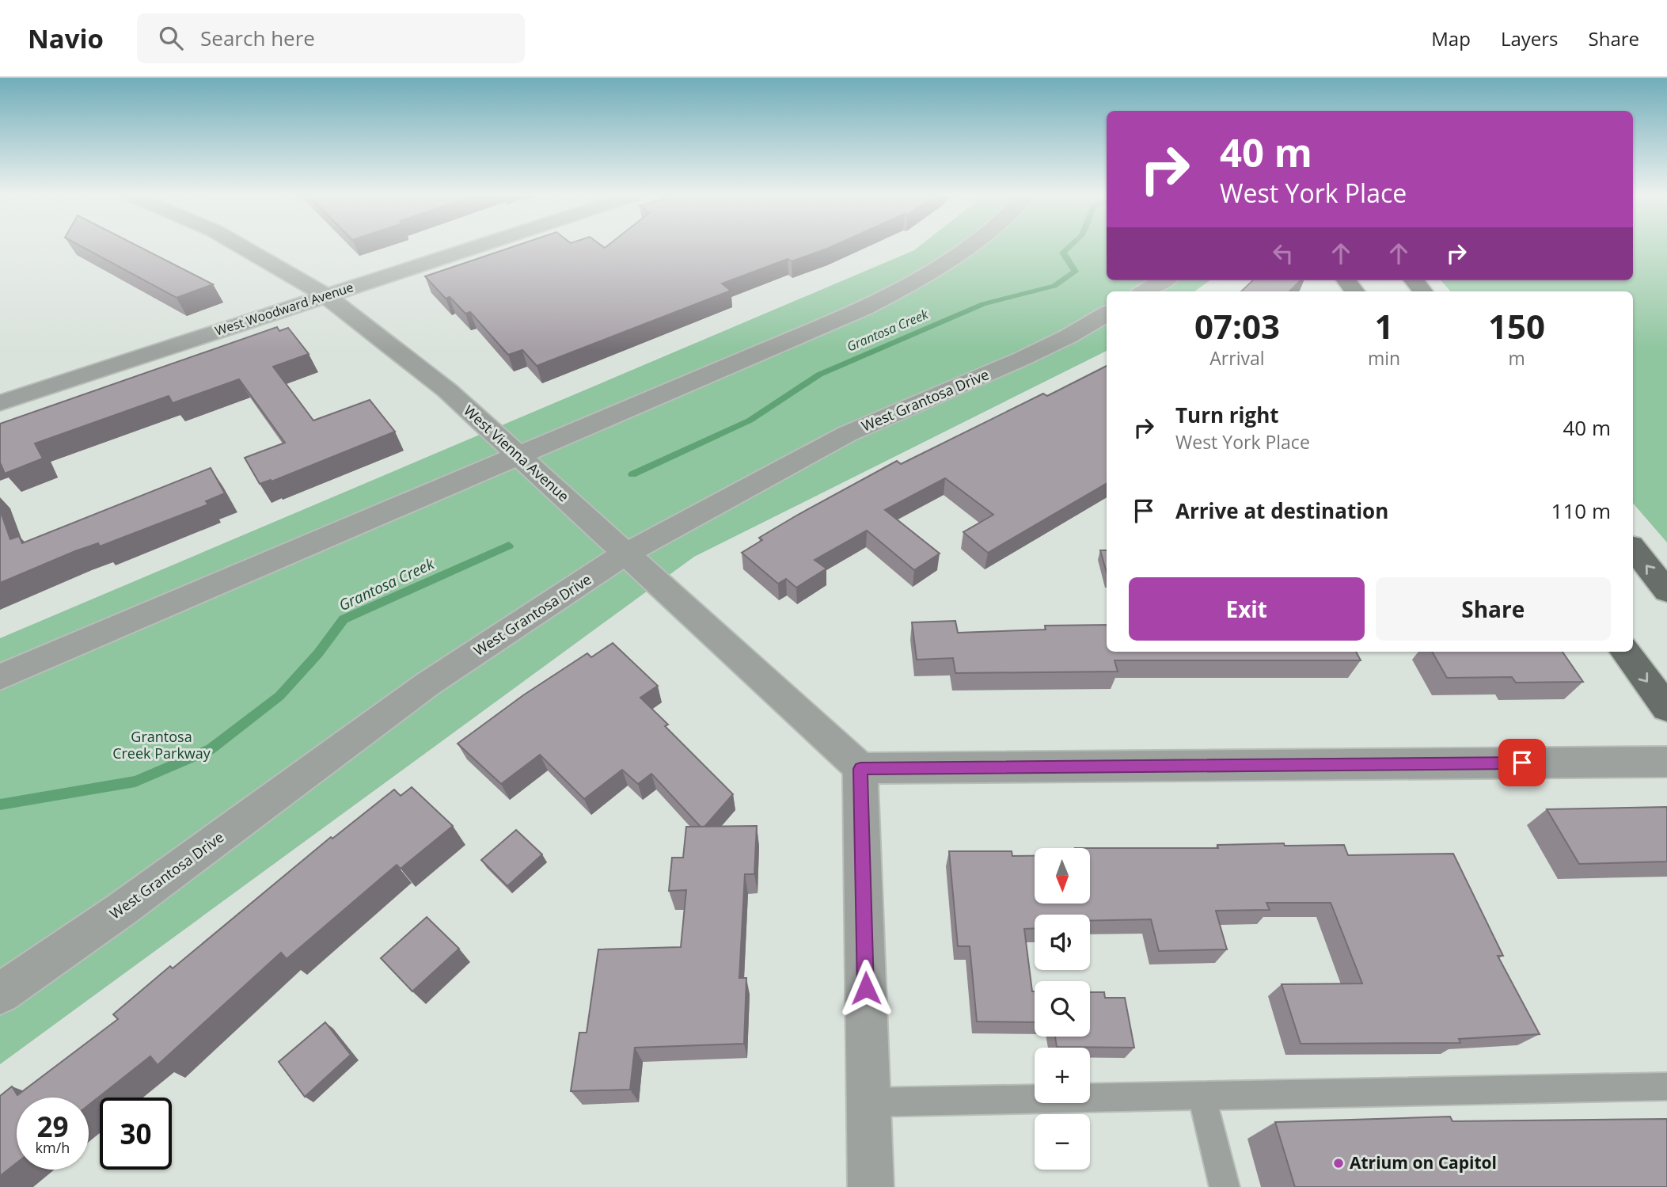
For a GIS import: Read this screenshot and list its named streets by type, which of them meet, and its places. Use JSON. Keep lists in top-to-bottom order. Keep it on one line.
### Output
{"streets":{"street":["West Woodward Avenue","West Grantosa Drive","West Vienna Avenue"]},"crossings":[["West Woodward Avenue","West Vienna Avenue"],["West Grantosa Drive","West Vienna Avenue"]],"water":["Grantosa Creek"],"parks":["Grantosa Creek Parkway"],"places":["Atrium on Capitol"],"north":"bottom","page":{"header":"Navio","search":"Search here","nav":["Map","Layers","Share"],"turn":["40 m","West York Place"],"eta":["07:03","Arrival","1","min","150","m"],"list":[{"name":"Turn right","note":"West York Place","value":"40 m"},{"name":"Arrive at destination","value":"110 m"}],"buttons":["Exit","Share"],"map_buttons":["+","−"],"speed":"29 km/h","limit":"30"}}
